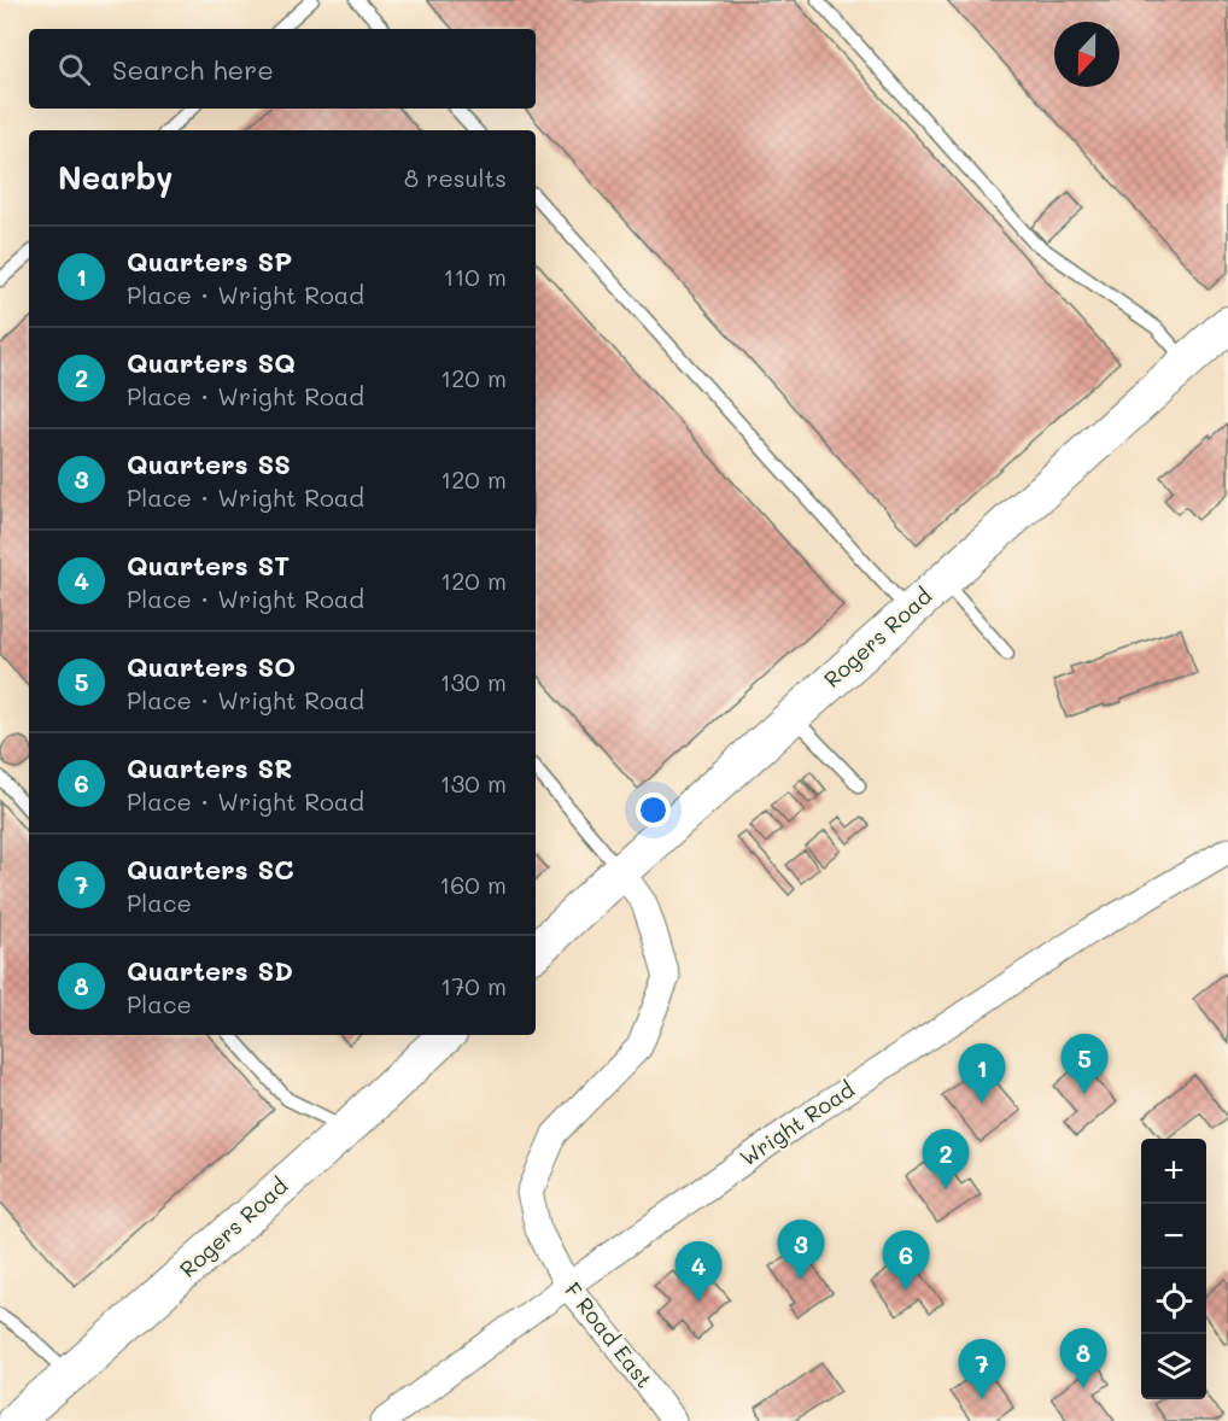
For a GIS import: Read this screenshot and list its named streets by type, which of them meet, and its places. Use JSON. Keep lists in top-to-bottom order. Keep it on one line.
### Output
{"streets":{"street":["Rogers Road","Wright Road","F Road East"]},"crossings":[["Rogers Road","F Road East"],["Wright Road","F Road East"]],"north":"bottom","page":{"search":"Search here","heading":["Nearby","8 results"],"list":[{"mark":"1","name":"Quarters SP","note":"Place · Wright Road","value":"110 m"},{"mark":"2","name":"Quarters SQ","note":"Place · Wright Road","value":"120 m"},{"mark":"3","name":"Quarters SS","note":"Place · Wright Road","value":"120 m"},{"mark":"4","name":"Quarters ST","note":"Place · Wright Road","value":"120 m"},{"mark":"5","name":"Quarters SO","note":"Place · Wright Road","value":"130 m"},{"mark":"6","name":"Quarters SR","note":"Place · Wright Road","value":"130 m"},{"mark":"7","name":"Quarters SC","note":"Place","value":"160 m"},{"mark":"8","name":"Quarters SD","note":"Place","value":"170 m"}],"pins":["5","1","2","3","6","4","8","7"],"map_buttons":["+","−"]}}
